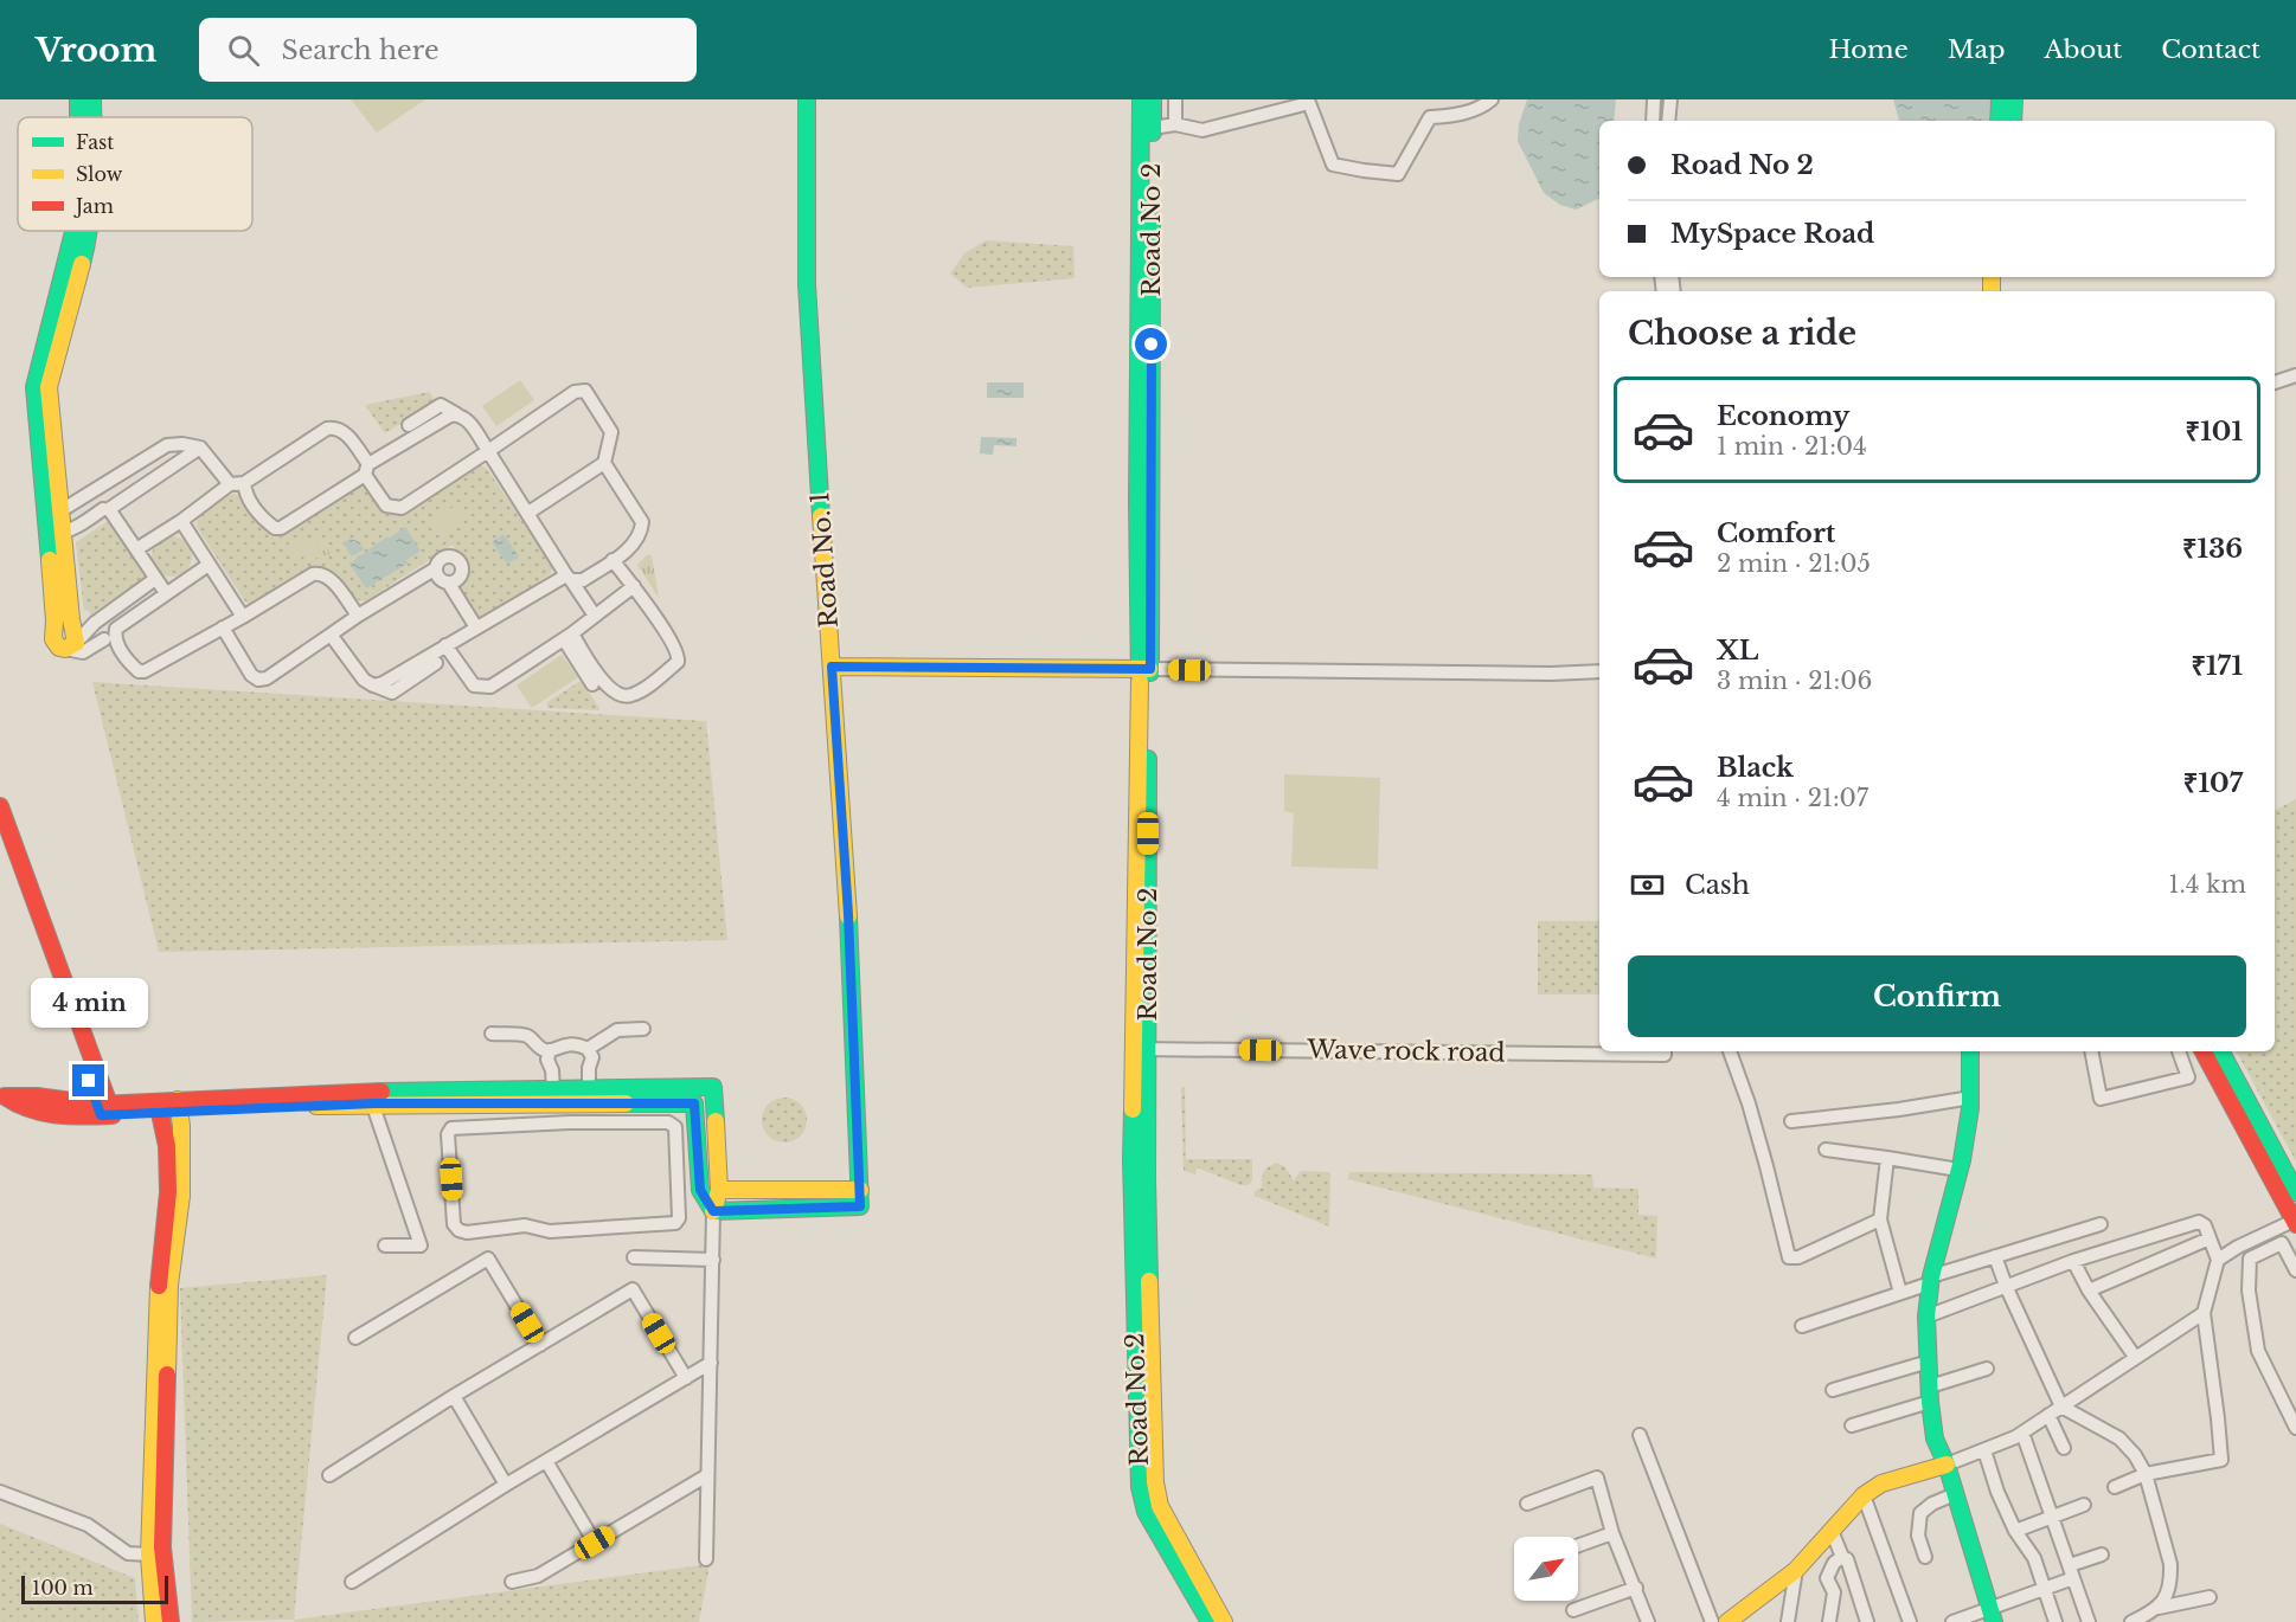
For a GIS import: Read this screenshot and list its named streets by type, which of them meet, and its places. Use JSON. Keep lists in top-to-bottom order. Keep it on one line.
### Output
{"streets":{"street":["Road No 2","Road No. 1","Wave rock road","Road No.2"]},"crossings":[["Road No 2","Wave rock road"],["Road No 2","Road No.2"]],"legend":["Fast","Slow","Jam"],"scale_bar":"100 m","north":"top right","page":{"header":"Vroom","search":"Search here","nav":["Home","Map","About","Contact"],"banner":["Road No 2","MySpace Road"],"heading":"Choose a ride","list":[{"name":"Economy","note":"1 min · 21:04","value":"₹101"},{"name":"Comfort","note":"2 min · 21:05","value":"₹136"},{"name":"XL","note":"3 min · 21:06","value":"₹171"},{"name":"Black","note":"4 min · 21:07","value":"₹107"}],"pay":["Cash","1.4 km"],"buttons":"Confirm","bubble":"4 min","scale":"100 m"}}
